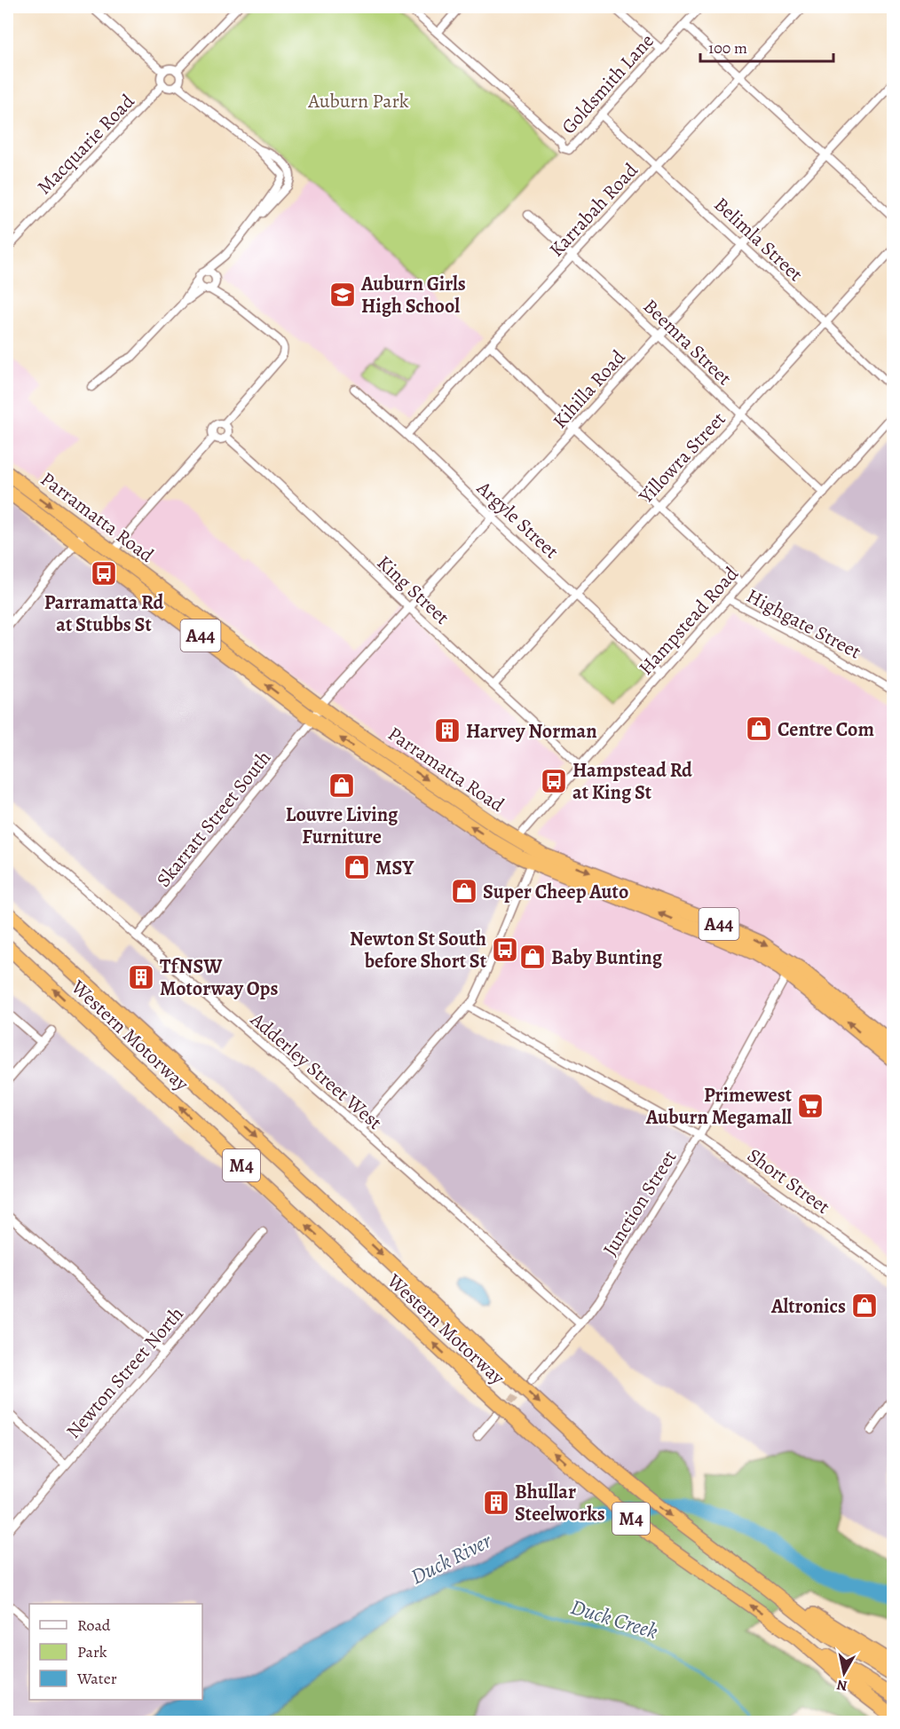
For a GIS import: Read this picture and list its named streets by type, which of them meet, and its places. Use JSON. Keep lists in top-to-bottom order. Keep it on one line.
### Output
{"streets":{"highway":["Parramatta Road","A44","Western Motorway","M4"],"street":["Goldsmith Lane","Macquarie Road","Karrabah Road","Belimla Street","Beemra Street","Kihilla Road","Yillowra Street","Argyle Street","King Street","Hampstead Road","Highgate Street","Skarratt Street South","Adderley Street West","Short Street","Junction Street","Newton Street North"]},"crossings":[["Goldsmith Lane","Belimla Street"],["Karrabah Road","Belimla Street"],["Karrabah Road","Beemra Street"],["Karrabah Road","Argyle Street"],["Belimla Street","Kihilla Road"],["Belimla Street","Yillowra Street"],["Beemra Street","Kihilla Road"],["Beemra Street","Yillowra Street"],["Beemra Street","Hampstead Road"],["Kihilla Road","Parramatta Road"],["Kihilla Road","Argyle Street"],["Kihilla Road","King Street"],["Kihilla Road","Skarratt Street South"],["Yillowra Street","Argyle Street"],["Yillowra Street","King Street"],["Parramatta Road","Hampstead Road"],["Parramatta Road","Skarratt Street South"],["Parramatta Road","Junction Street"],["Argyle Street","Hampstead Road"],["King Street","Hampstead Road"],["Hampstead Road","Highgate Street"],["Skarratt Street South","Adderley Street West"],["Western Motorway","M4"],["Adderley Street West","Junction Street"],["Short Street","Junction Street"]],"water":["Duck River","Duck Creek"],"parks":["Auburn Park"],"places":{"school or university":["Auburn Girls High School"],"bus stop":["Parramatta Rd at Stubbs St","Hampstead Rd at King St","Newton St South before Short St"],"shop":["Centre Com","Louvre Living Furniture","MSY","Super Cheep Auto","Baby Bunting","Altronics"],"building":["Harvey Norman","TfNSW Motorway Ops","Bhullar Steelworks"],"supermarket":["Primewest Auburn Megamall"]},"legend":["Road","Park","Water"],"scale_bar":"100 m","north":"bottom"}
